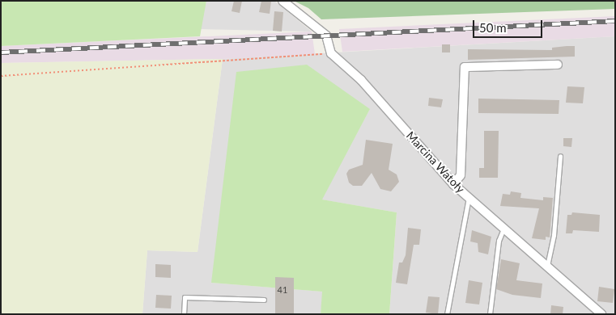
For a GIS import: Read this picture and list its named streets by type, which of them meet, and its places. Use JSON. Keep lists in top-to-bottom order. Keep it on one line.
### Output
{"streets":{"street":["Marcina Watoły"]},"house_numbers":["41"],"scale_bar":"50 m"}
